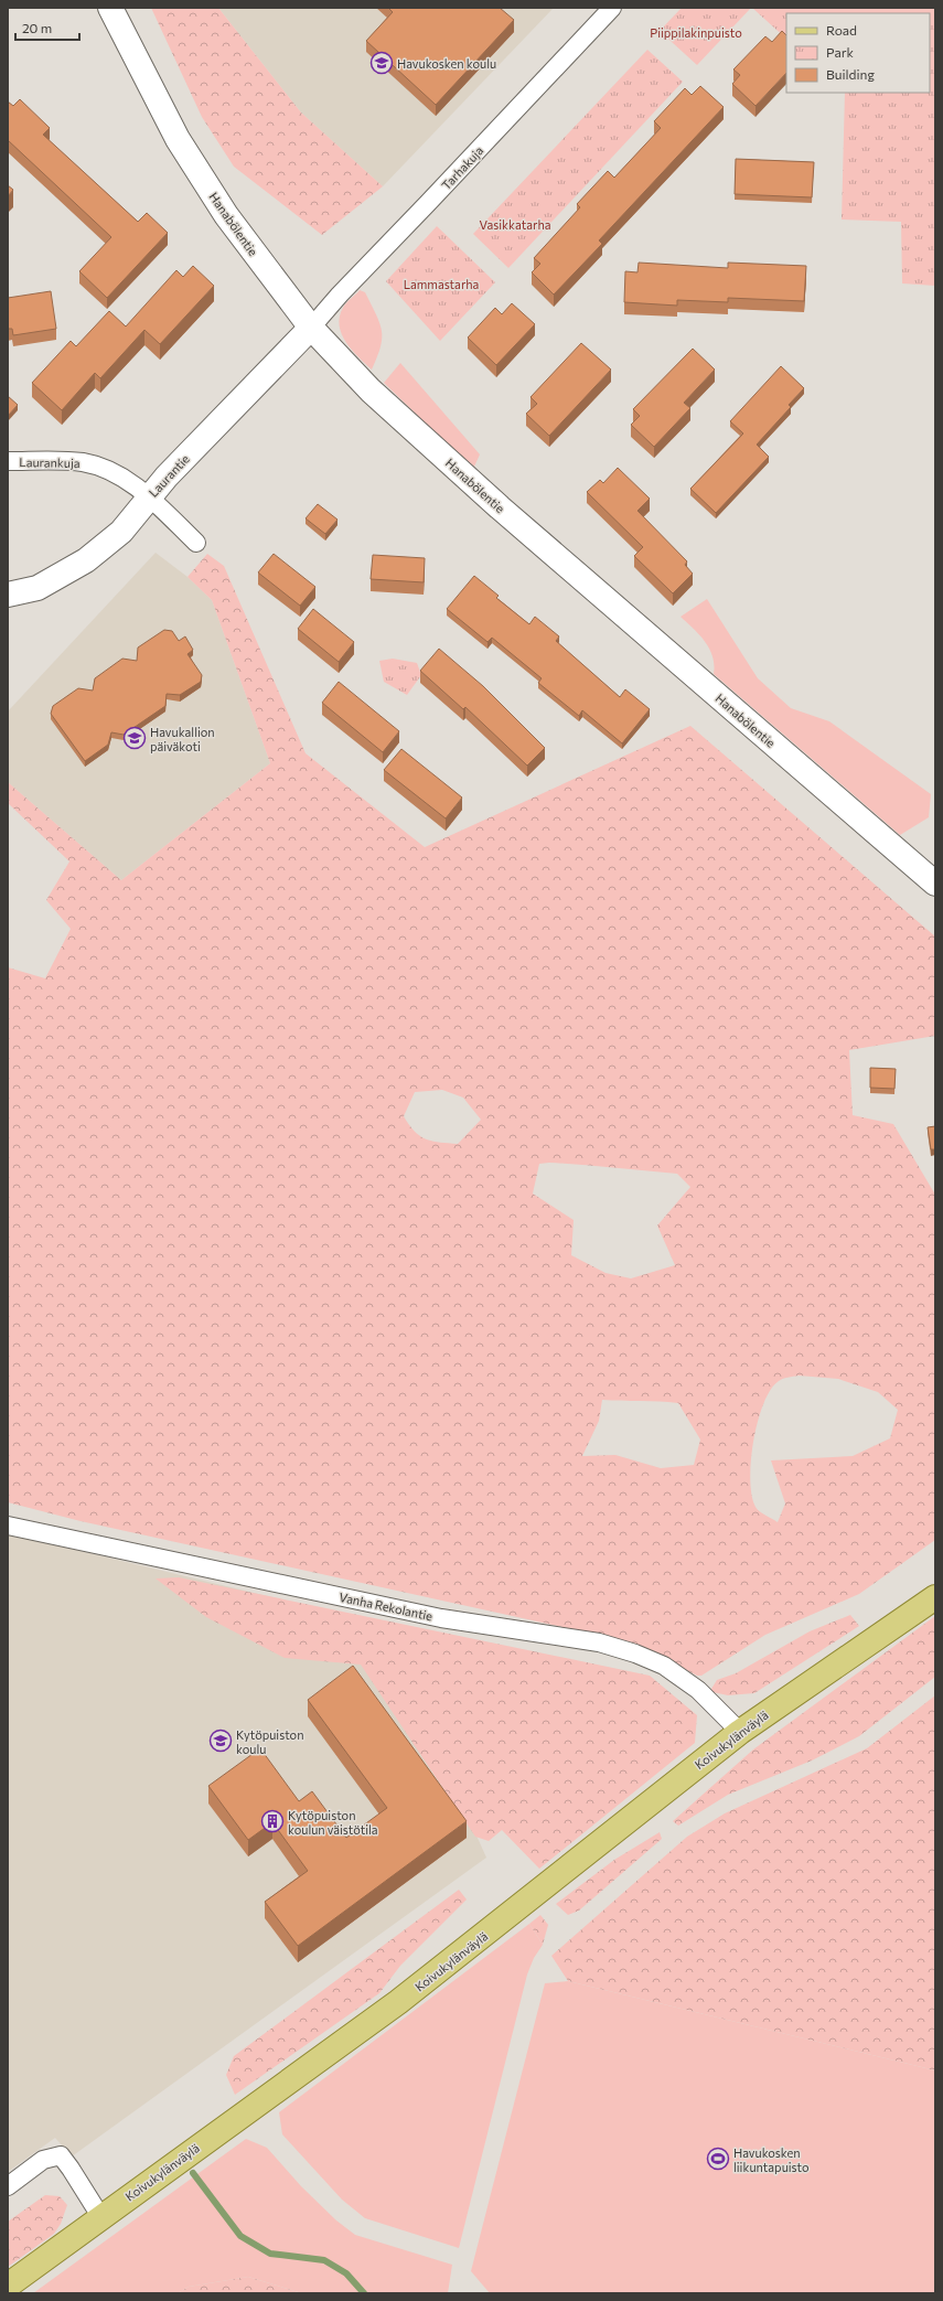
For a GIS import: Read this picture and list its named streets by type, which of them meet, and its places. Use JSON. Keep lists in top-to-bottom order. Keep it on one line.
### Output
{"streets":{"main road":["Hanabölentie","Laurantie","Koivukylänväylä"],"street":["Tarhakuja","Laurankuja","Vanha Rekolantie"]},"crossings":[["Tarhakuja","Hanabölentie"],["Tarhakuja","Laurantie"],["Hanabölentie","Laurantie"],["Laurankuja","Laurantie"],["Vanha Rekolantie","Koivukylänväylä"]],"parks":["Piippilakinpuisto","Vasikkatarha","Lammastarha"],"places":{"school or university":["Havukosken koulu","Havukallion päiväkoti","Kytöpuiston koulu"],"building":["Kytöpuiston koulun väistötila"],"sports":["Havukosken liikuntapuisto"]},"legend":["Road","Park","Building"],"scale_bar":"20 m"}
